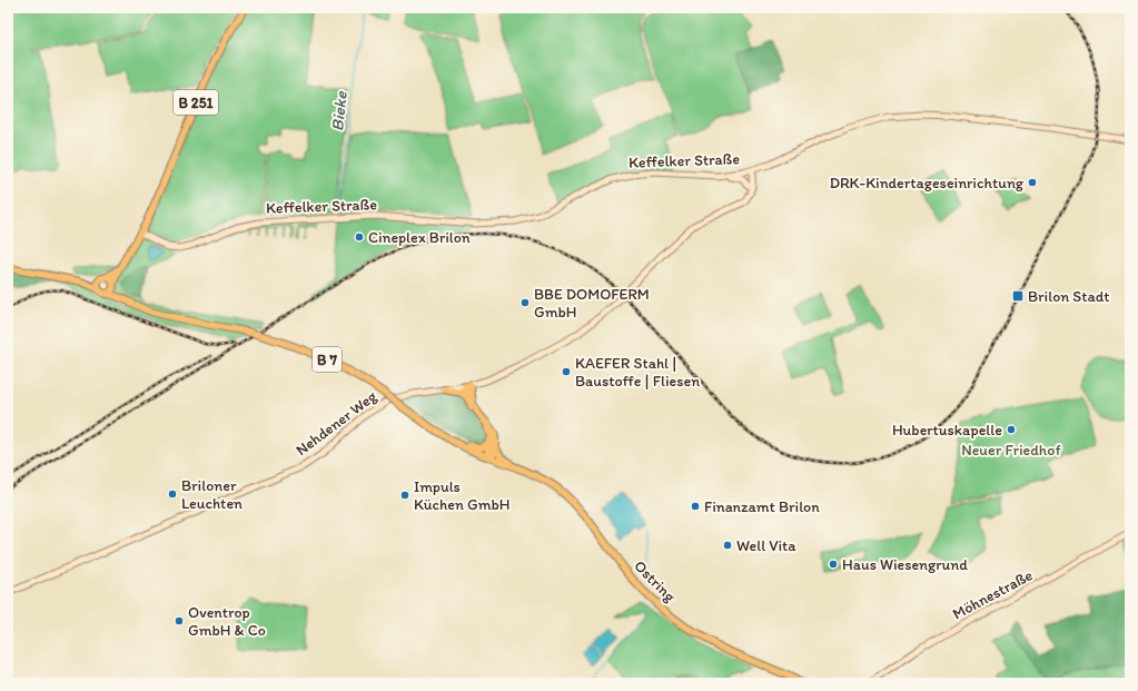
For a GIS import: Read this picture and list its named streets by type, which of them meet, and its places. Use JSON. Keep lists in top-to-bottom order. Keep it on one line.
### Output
{"streets":{"main road":["B 251","B 7","Ostring"],"street":["Keffelker Straße","Nehdener Weg","Möhnestraße"]},"crossings":[["B 251","Keffelker Straße"],["B 251","B 7"],["B 7","Nehdener Weg"],["B 7","Ostring"]],"water":["Bieke"],"parks":["Neuer Friedhof"],"places":{"other":["DRK-Kindertageseinrichtung","Cineplex Brilon","BBE DOMOFERM GmbH","KAEFER Stahl | Baustoffe | Fliesen","Hubertuskapelle","Briloner Leuchten","Impuls Küchen GmbH","Finanzamt Brilon","Well Vita","Haus Wiesengrund","Oventrop GmbH & Co"],"transit":["Brilon Stadt"]}}
